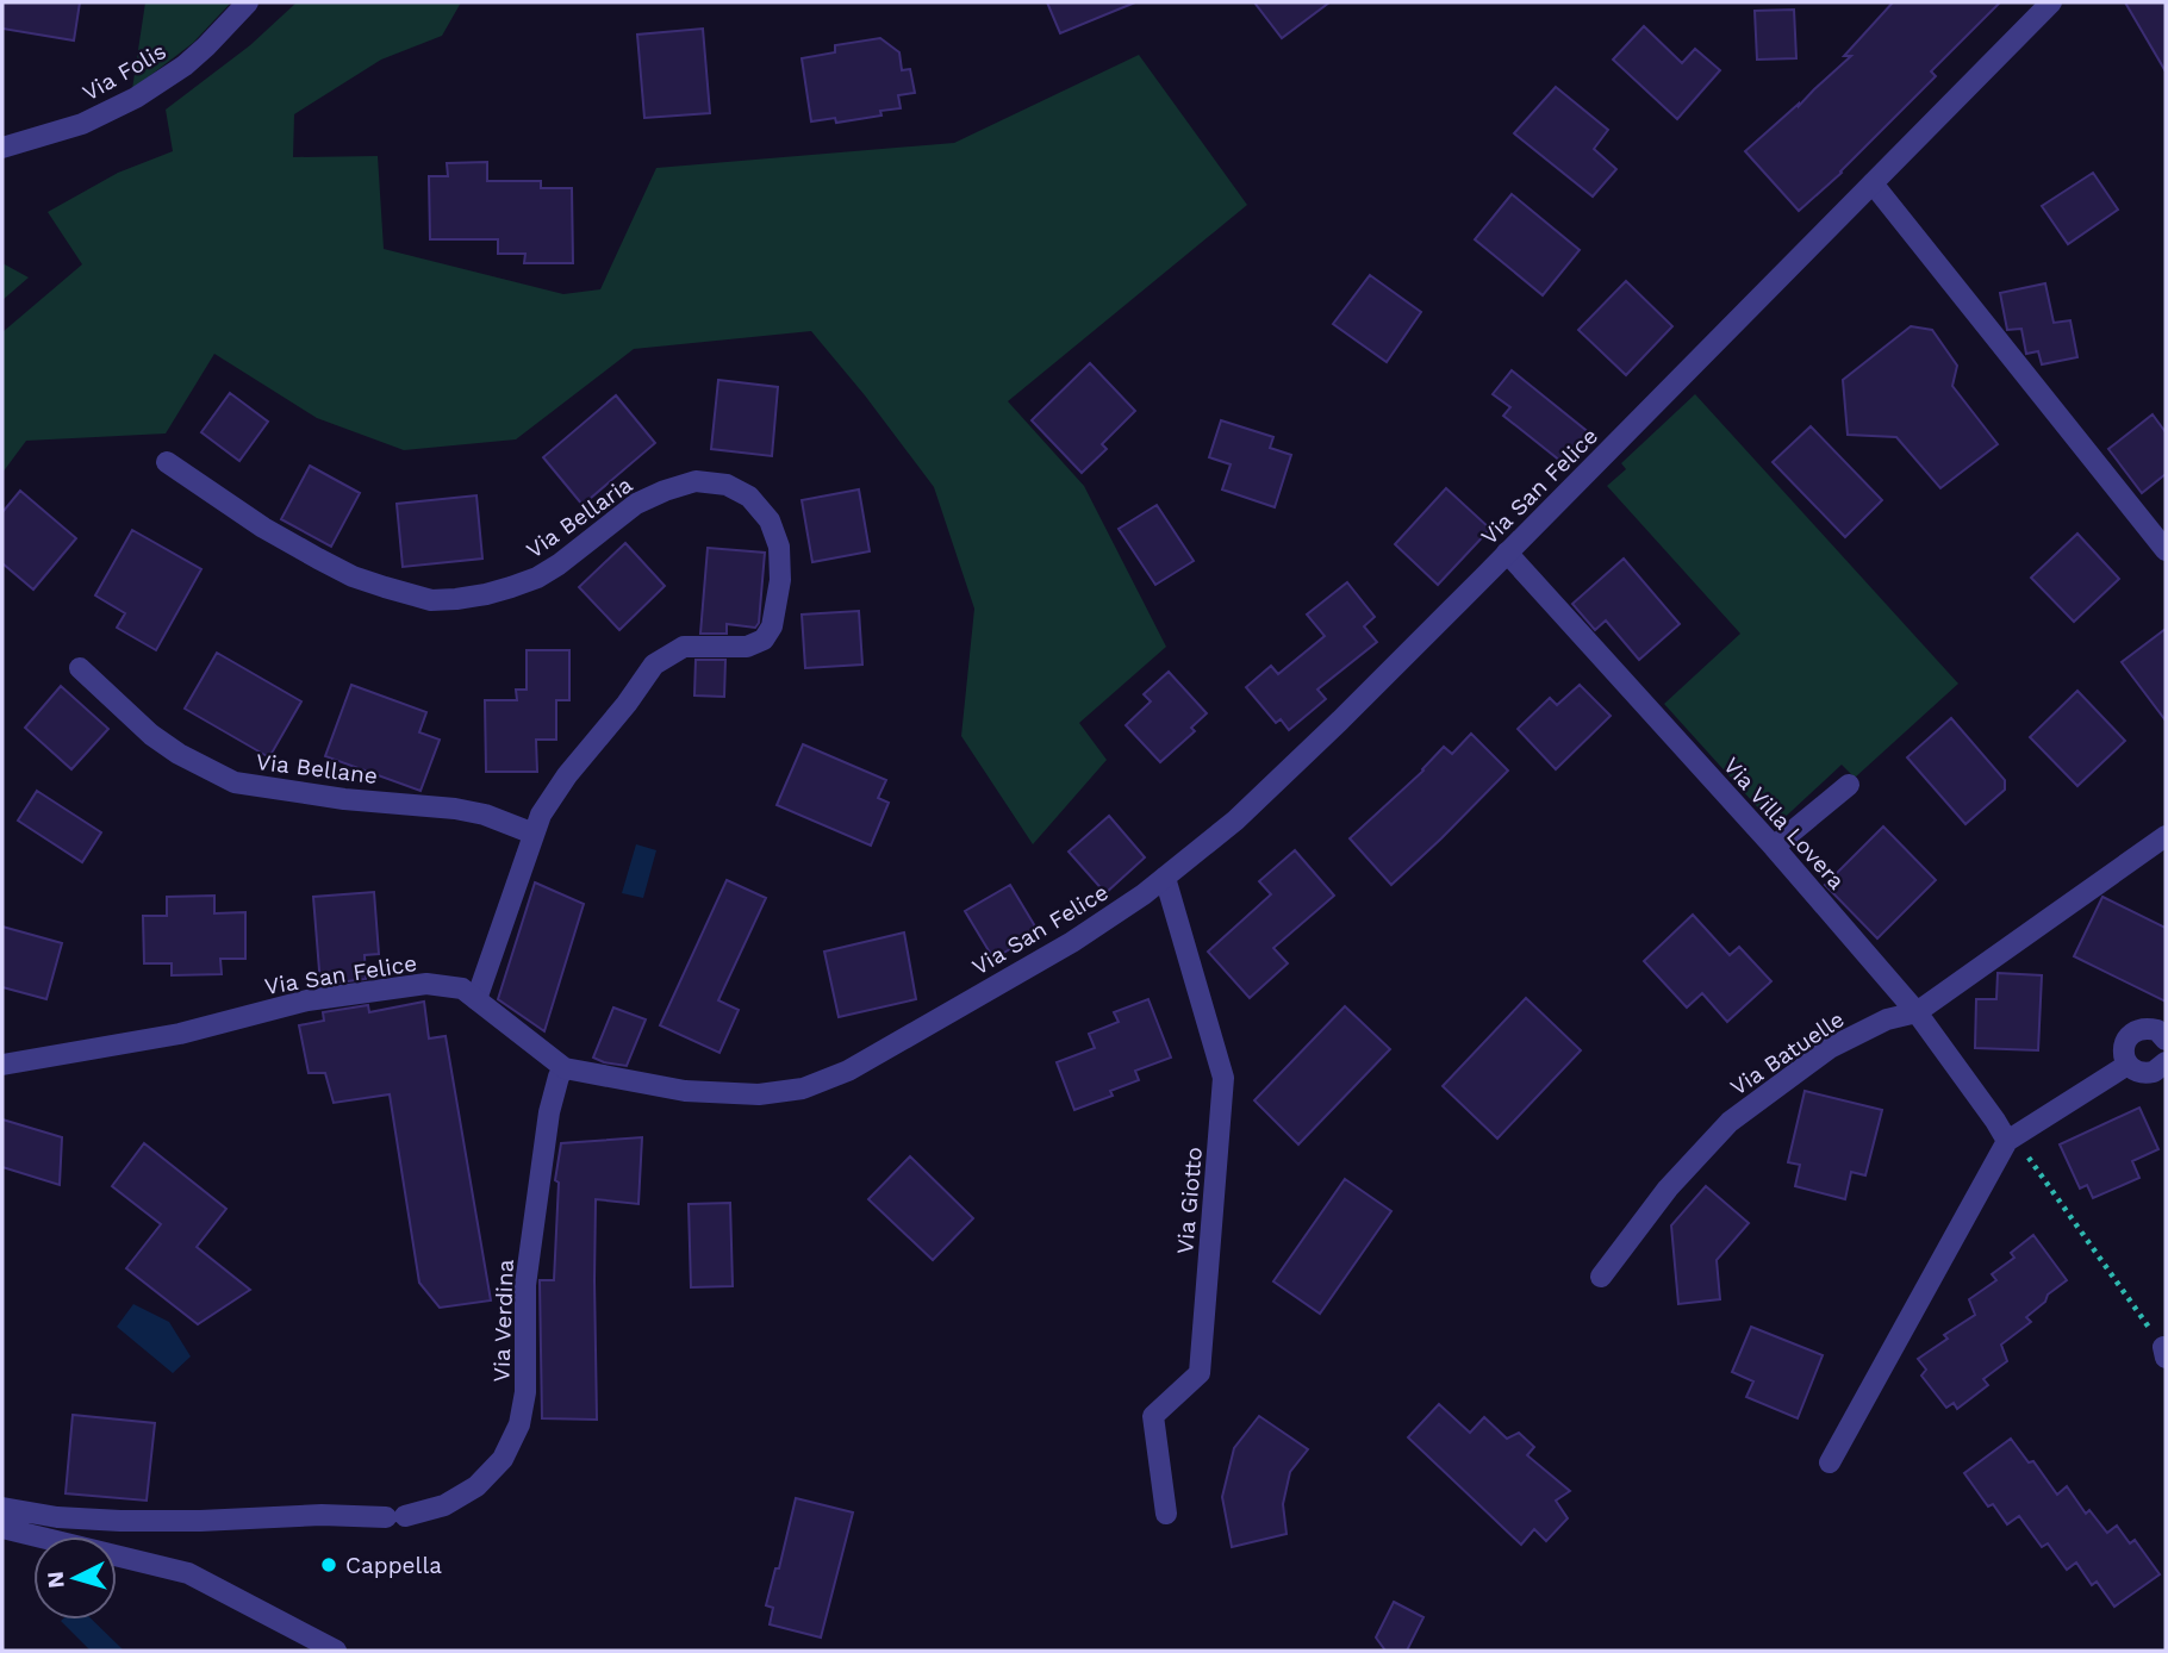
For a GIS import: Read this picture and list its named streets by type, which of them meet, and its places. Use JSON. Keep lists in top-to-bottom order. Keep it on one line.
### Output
{"streets":{"street":["Via Folis","Via San Felice","Via Bellaria","Via Bellane","Via Villa Lovera","Via Batuelle","Via Giotto","Via Verdina"]},"crossings":[["Via San Felice","Via Bellaria"],["Via San Felice","Via Villa Lovera"],["Via San Felice","Via Giotto"],["Via San Felice","Via Verdina"],["Via Bellaria","Via Bellane"],["Via Villa Lovera","Via Batuelle"]],"places":["Cappella"],"north":"left"}
